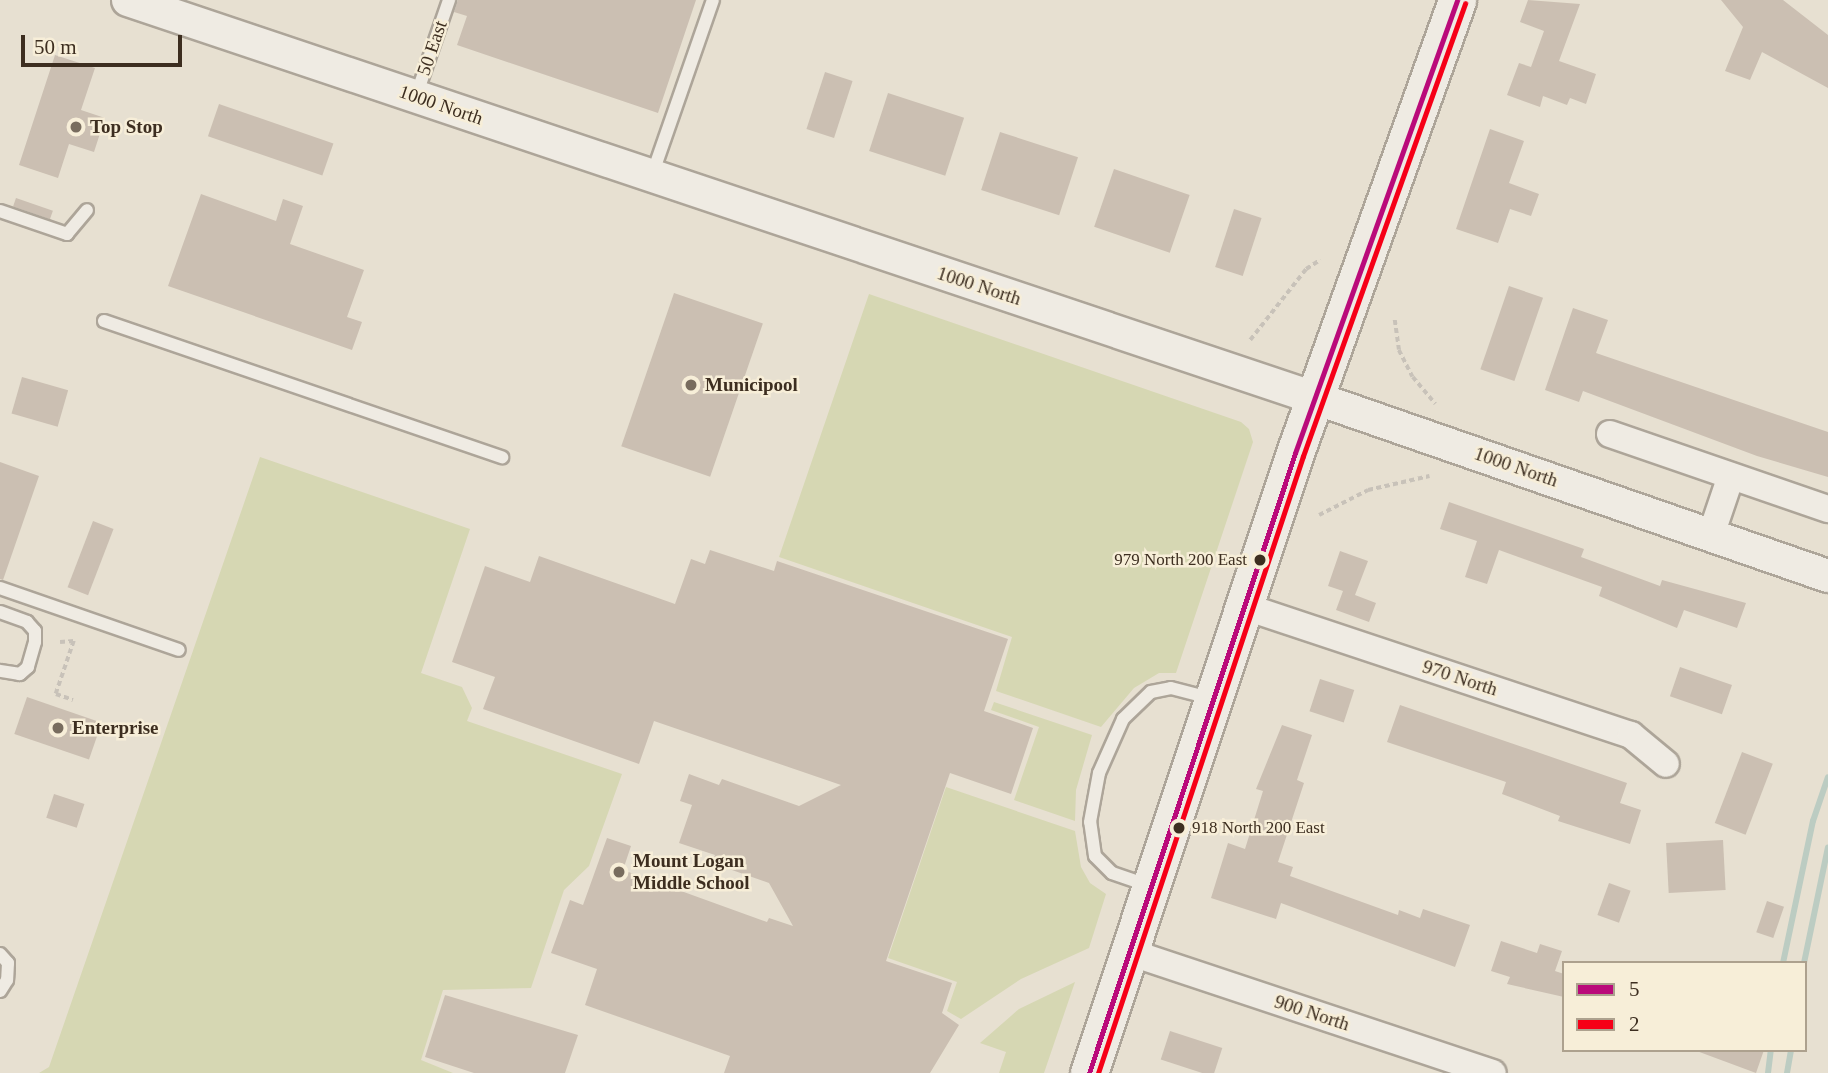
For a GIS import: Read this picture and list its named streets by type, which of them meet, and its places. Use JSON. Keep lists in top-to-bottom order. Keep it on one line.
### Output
{"streets":{"street":["1000 North","970 North","900 North"],"lane":["50 East"]},"crossings":[["50 East","1000 North"]],"places":["Top Stop","Municipool","979 North 200 East","Enterprise","918 North 200 East","Mount Logan Middle School"],"lines":["transit line 5","transit line 2"],"legend":["5","2"],"scale_bar":"50 m"}
